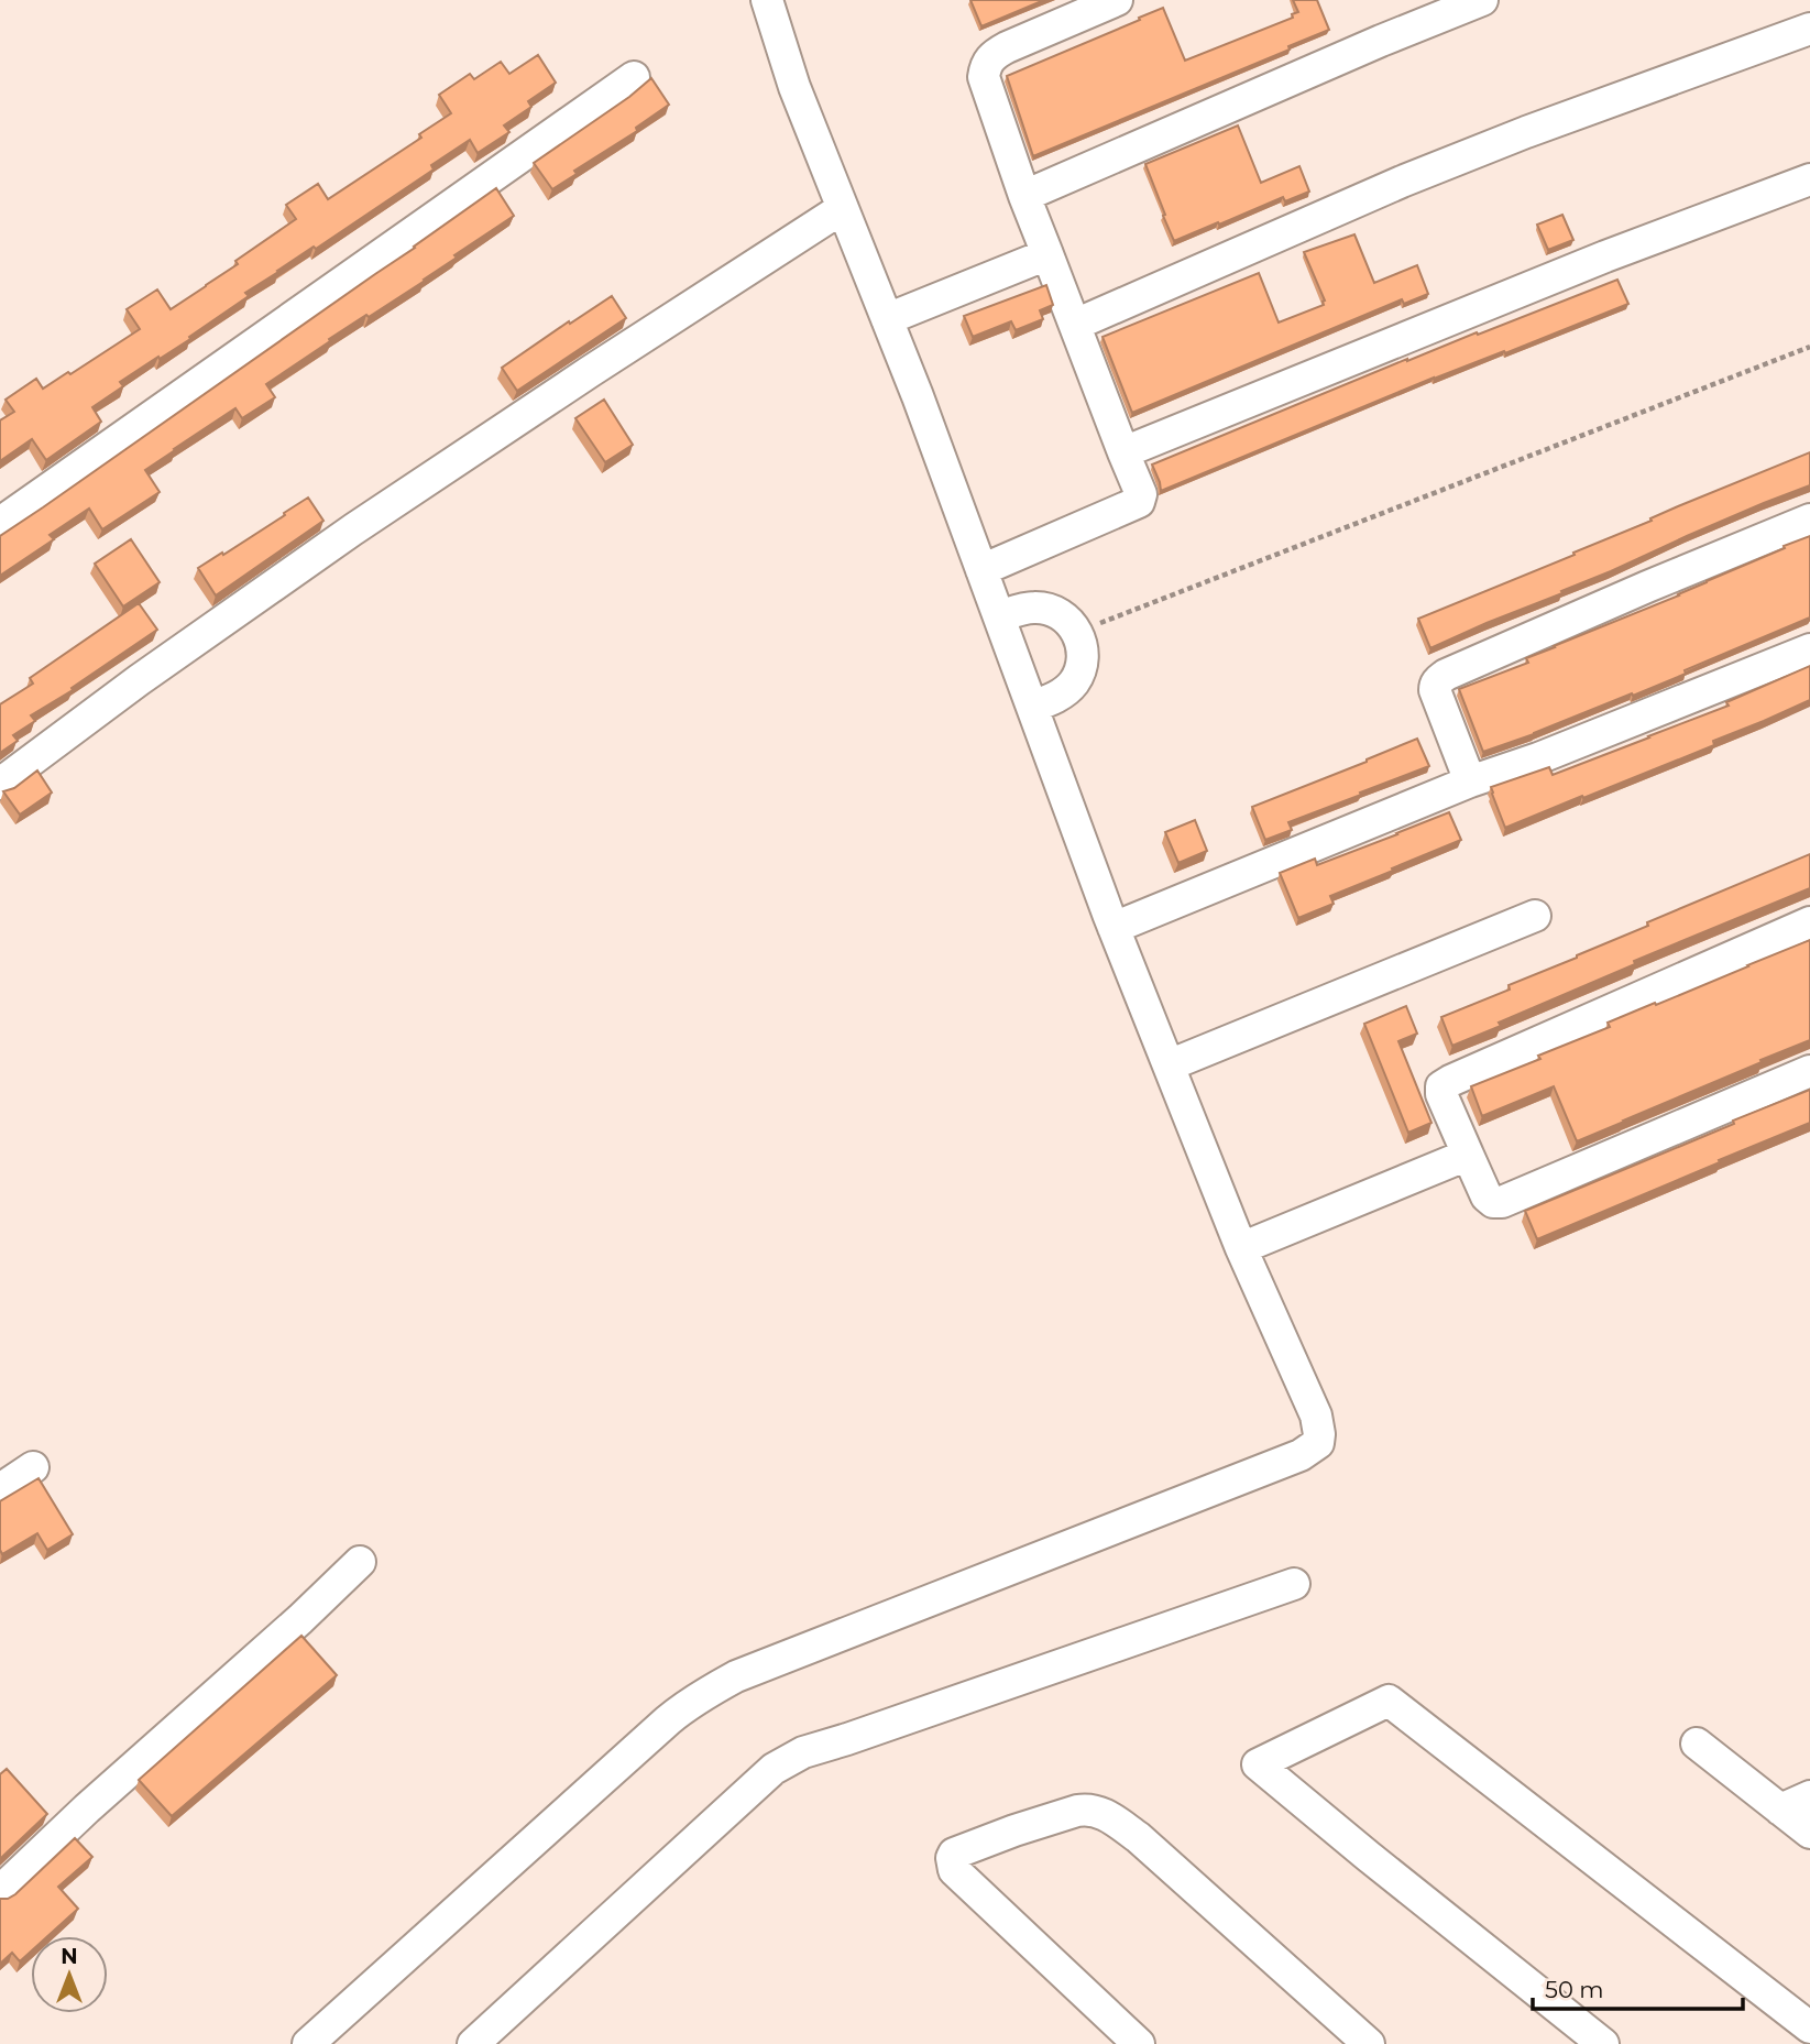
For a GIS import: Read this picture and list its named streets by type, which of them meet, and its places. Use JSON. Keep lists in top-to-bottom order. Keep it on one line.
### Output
{"scale_bar":"50 m","north":"top"}
